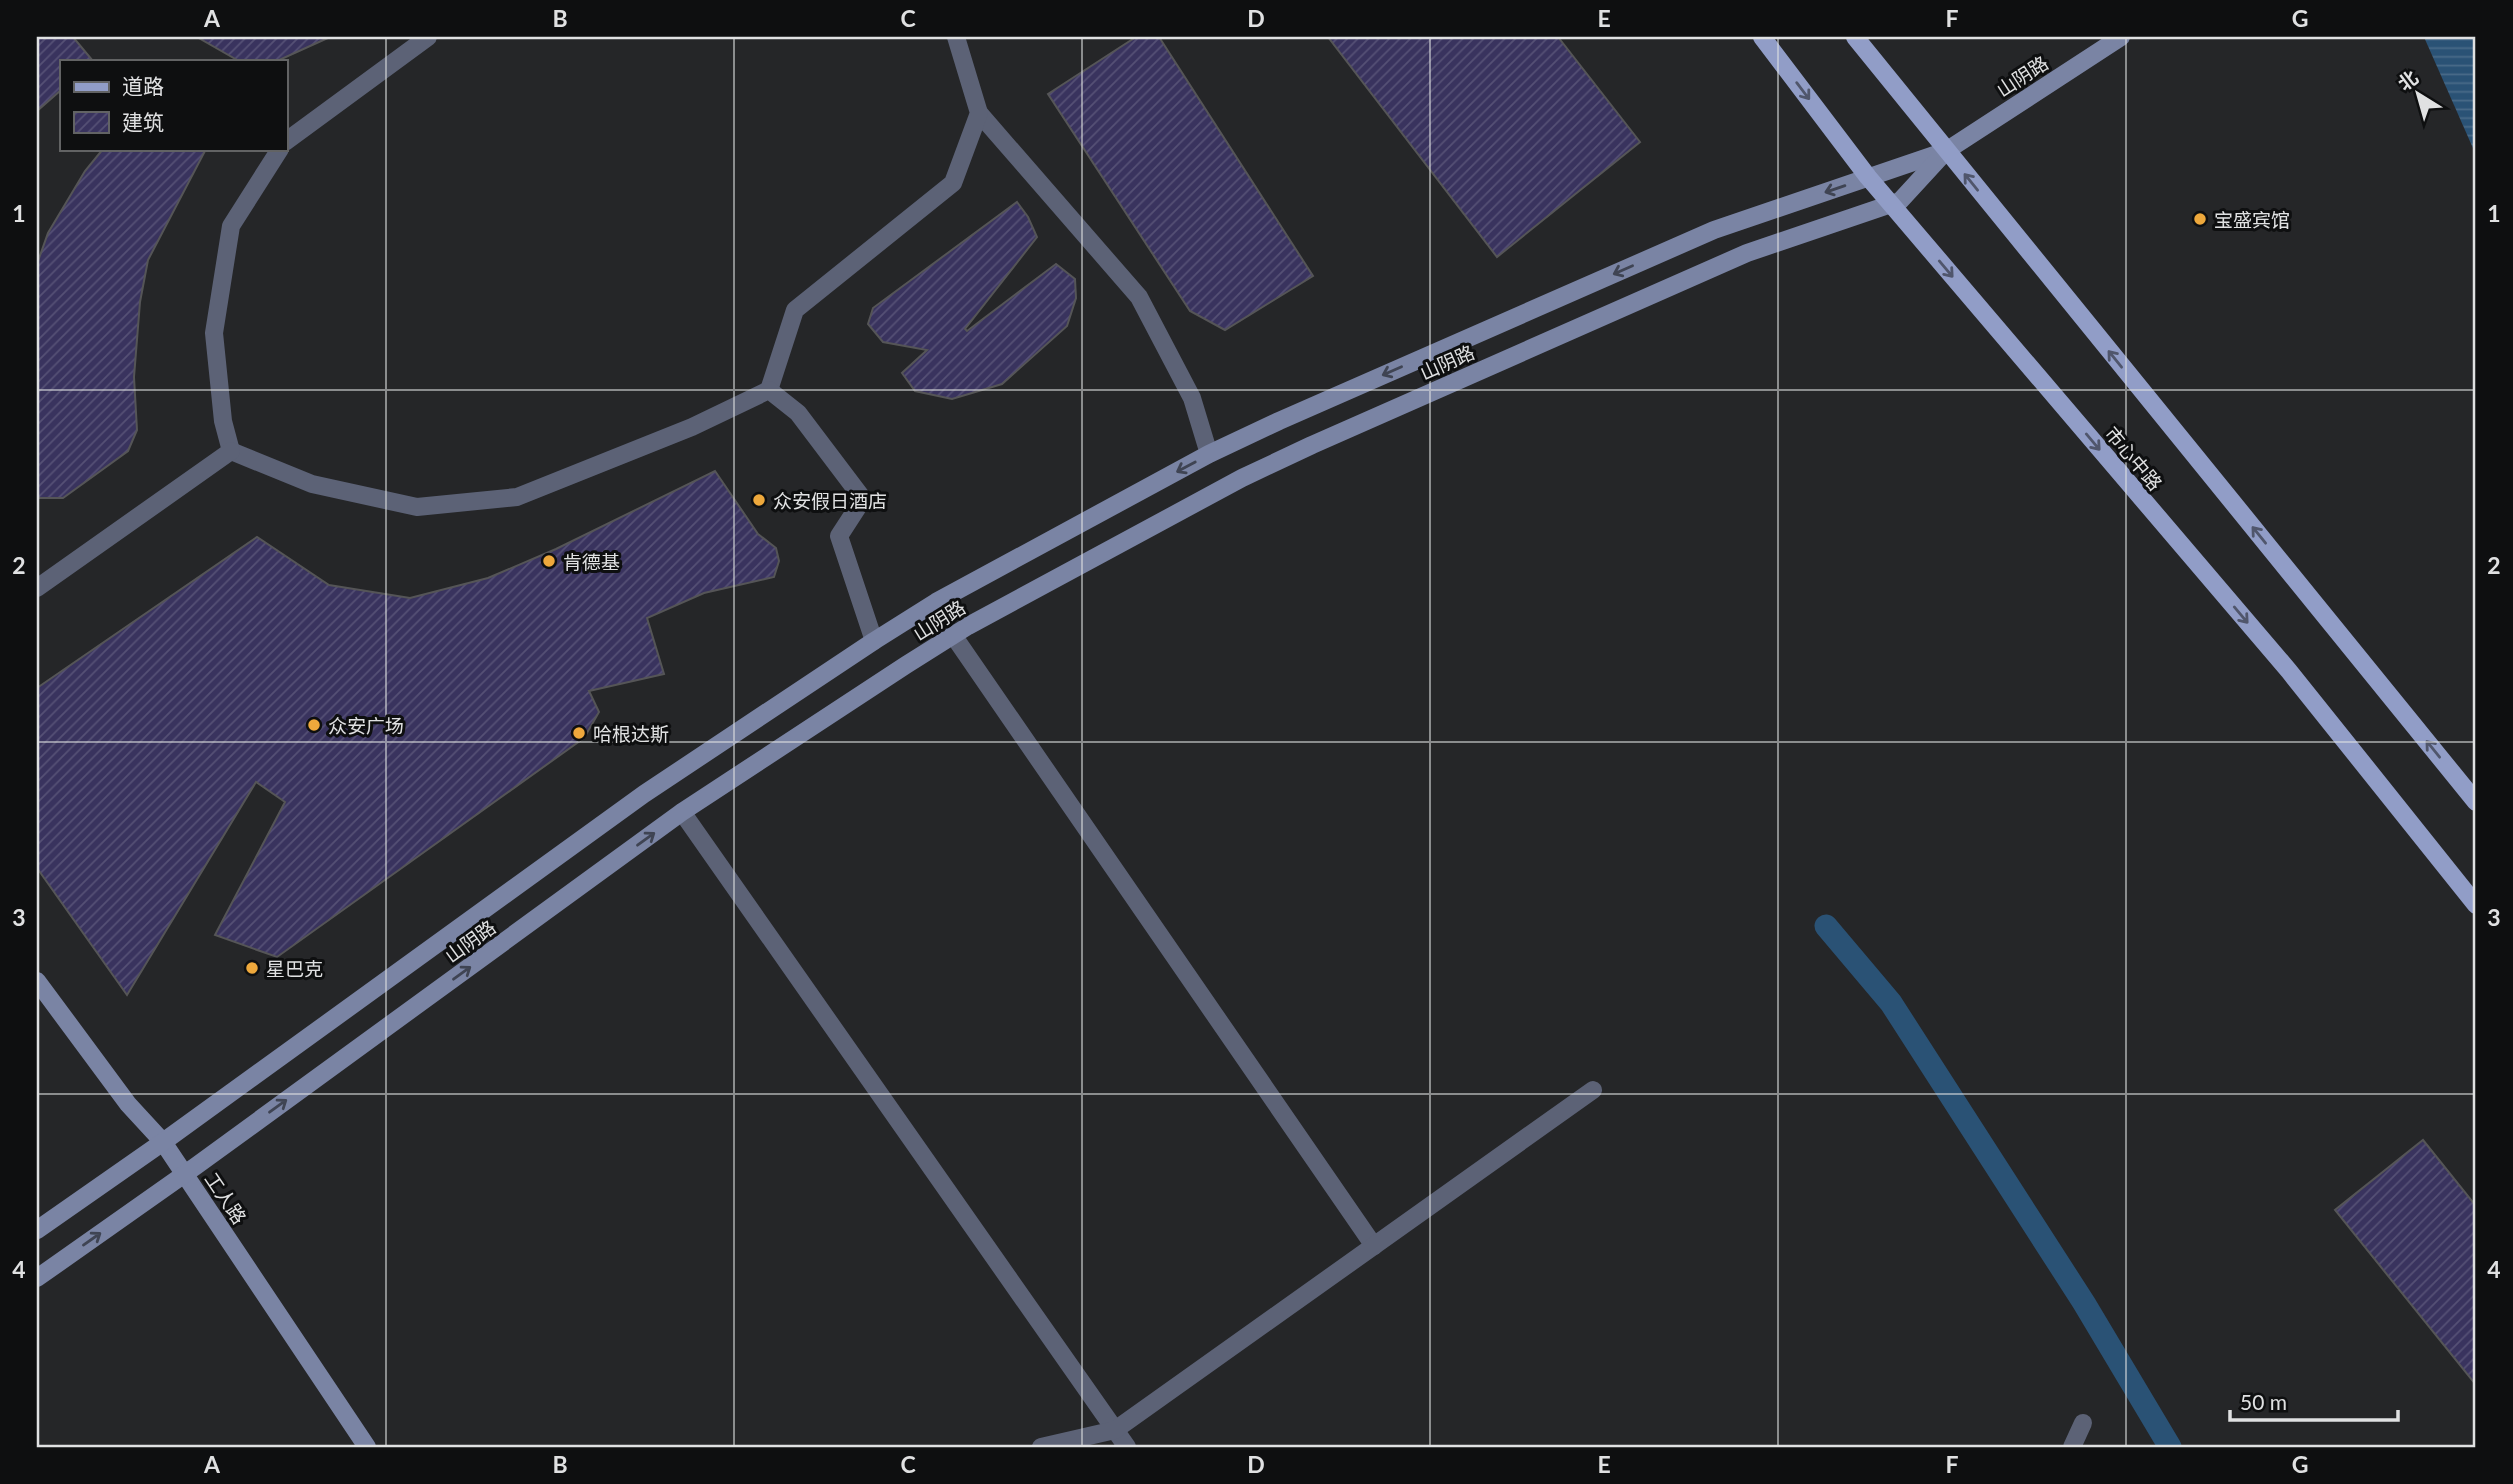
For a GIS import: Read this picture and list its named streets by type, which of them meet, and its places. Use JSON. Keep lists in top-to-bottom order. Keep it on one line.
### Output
{"streets":{"main road":["山阴路","市心中路","工人路"]},"crossings":[["山阴路","市心中路"],["山阴路","工人路"]],"places":["宝盛宾馆","众安假日酒店","肯德基","众安广场","哈根达斯","星巴克"],"legend":["道路","建筑"],"scale_bar":"50 m","north":"top left","grid":{"columns":["A","B","C","D","E","F","G"],"rows":["1","2","3","4"]}}
